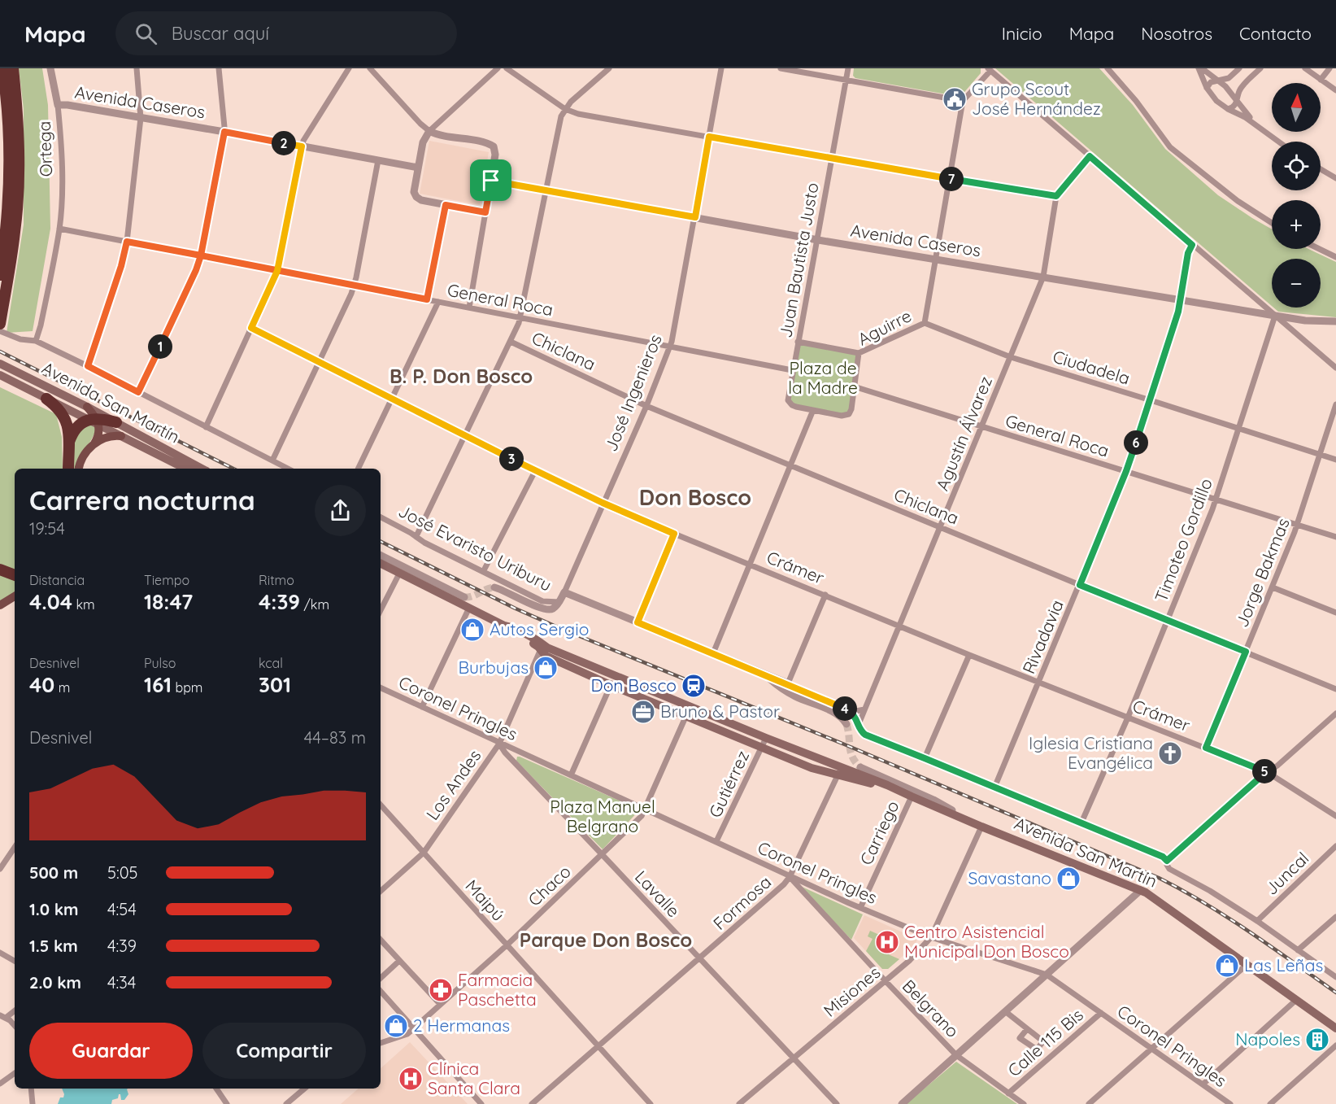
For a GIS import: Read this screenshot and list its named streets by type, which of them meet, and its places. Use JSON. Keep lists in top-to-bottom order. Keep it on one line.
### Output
{"streets":{"main road":["Avenida San Martín"],"street":["Avenida Caseros","Ortega","Juan Bautista Justo","General Roca","Aguirre","Chiclana","Ciudadela","José Ingenieros","Agustín Álvarez","Timoteo Gordillo","José Evaristo Uriburu","Crámer","Jorge Bakmas","Rivadavia","Coronel Pringles","Gutiérrez","Los Andes","Carriego","Juncal","Chaco","Lavalle","Maipú","Formosa","Misiones","Belgrano","Calle 115 Bis"]},"crossings":[["Avenida Caseros","Ortega"],["Avenida Caseros","Juan Bautista Justo"],["Avenida Caseros","Aguirre"],["Avenida Caseros","José Ingenieros"],["Avenida Caseros","Agustín Álvarez"],["Avenida Caseros","Timoteo Gordillo"],["Avenida Caseros","Rivadavia"],["Ortega","General Roca"],["Juan Bautista Justo","General Roca"],["Juan Bautista Justo","Aguirre"],["General Roca","Aguirre"],["General Roca","José Ingenieros"],["General Roca","Agustín Álvarez"],["General Roca","Timoteo Gordillo"],["General Roca","Jorge Bakmas"],["General Roca","Rivadavia"],["Aguirre","Ciudadela"],["Chiclana","José Ingenieros"],["Chiclana","Agustín Álvarez"],["Chiclana","Timoteo Gordillo"],["Chiclana","Jorge Bakmas"],["Chiclana","Rivadavia"],["Ciudadela","Agustín Álvarez"],["Ciudadela","Timoteo Gordillo"],["Ciudadela","Jorge Bakmas"],["Ciudadela","Rivadavia"],["José Ingenieros","José Evaristo Uriburu"],["José Ingenieros","Crámer"],["Avenida San Martín","Gutiérrez"],["Avenida San Martín","Los Andes"],["Avenida San Martín","Carriego"],["Avenida San Martín","Chaco"],["Avenida San Martín","Formosa"],["Avenida San Martín","Misiones"],["Agustín Álvarez","José Evaristo Uriburu"],["Agustín Álvarez","Crámer"],["Timoteo Gordillo","José Evaristo Uriburu"],["Timoteo Gordillo","Crámer"],["José Evaristo Uriburu","Rivadavia"],["José Evaristo Uriburu","Juncal"],["Crámer","Jorge Bakmas"],["Crámer","Rivadavia"],["Coronel Pringles","Gutiérrez"],["Coronel Pringles","Los Andes"],["Coronel Pringles","Carriego"],["Coronel Pringles","Chaco"],["Coronel Pringles","Lavalle"],["Coronel Pringles","Formosa"],["Coronel Pringles","Misiones"],["Coronel Pringles","Belgrano"],["Coronel Pringles","Calle 115 Bis"],["Los Andes","Lavalle"],["Los Andes","Maipú"],["Chaco","Lavalle"],["Chaco","Maipú"],["Lavalle","Formosa"],["Lavalle","Misiones"],["Maipú","Formosa"],["Formosa","Belgrano"],["Misiones","Belgrano"],["Belgrano","Calle 115 Bis"]],"districts":["B. P. Don Bosco","Don Bosco","Parque Don Bosco"],"parks":["Plaza de la Madre","Plaza Manuel Belgrano"],"places":{"public building":["Grupo Scout José Hernández"],"shop":["Autos Sergio","Burbujas","Savastano","Las Leñas","2 Hermanas"],"station":["Don Bosco"],"office":["Bruno & Pastor"],"church":["Iglesia Cristiana Evangélica"],"hospital":["Centro Asistencial Municipal Don Bosco","Clínica Santa Clara"],"pharmacy":["Farmacia Paschetta"],"building":["Napoles"]},"north":"top","page":{"header":"Mapa","search":"Buscar aquí","nav":["Inicio","Mapa","Nosotros","Contacto"],"map_buttons":["+","−"],"pins":["2","7","1","6","3","4","5"],"heading":["Carrera nocturna","19:54"],"stats":[["Distancia","4.04 km"],["Tiempo","18:47"],["Ritmo","4:39 /km"],["Desnivel","40 m"],["Pulso","161 bpm"],["kcal","301"]],"chart":["Desnivel","44–83 m"],"list":[{"name":"500 m","note":"5:05"},{"name":"1.0 km","note":"4:54"},{"name":"1.5 km","note":"4:39"},{"name":"2.0 km","note":"4:34"}],"buttons":["Guardar","Compartir"]}}
